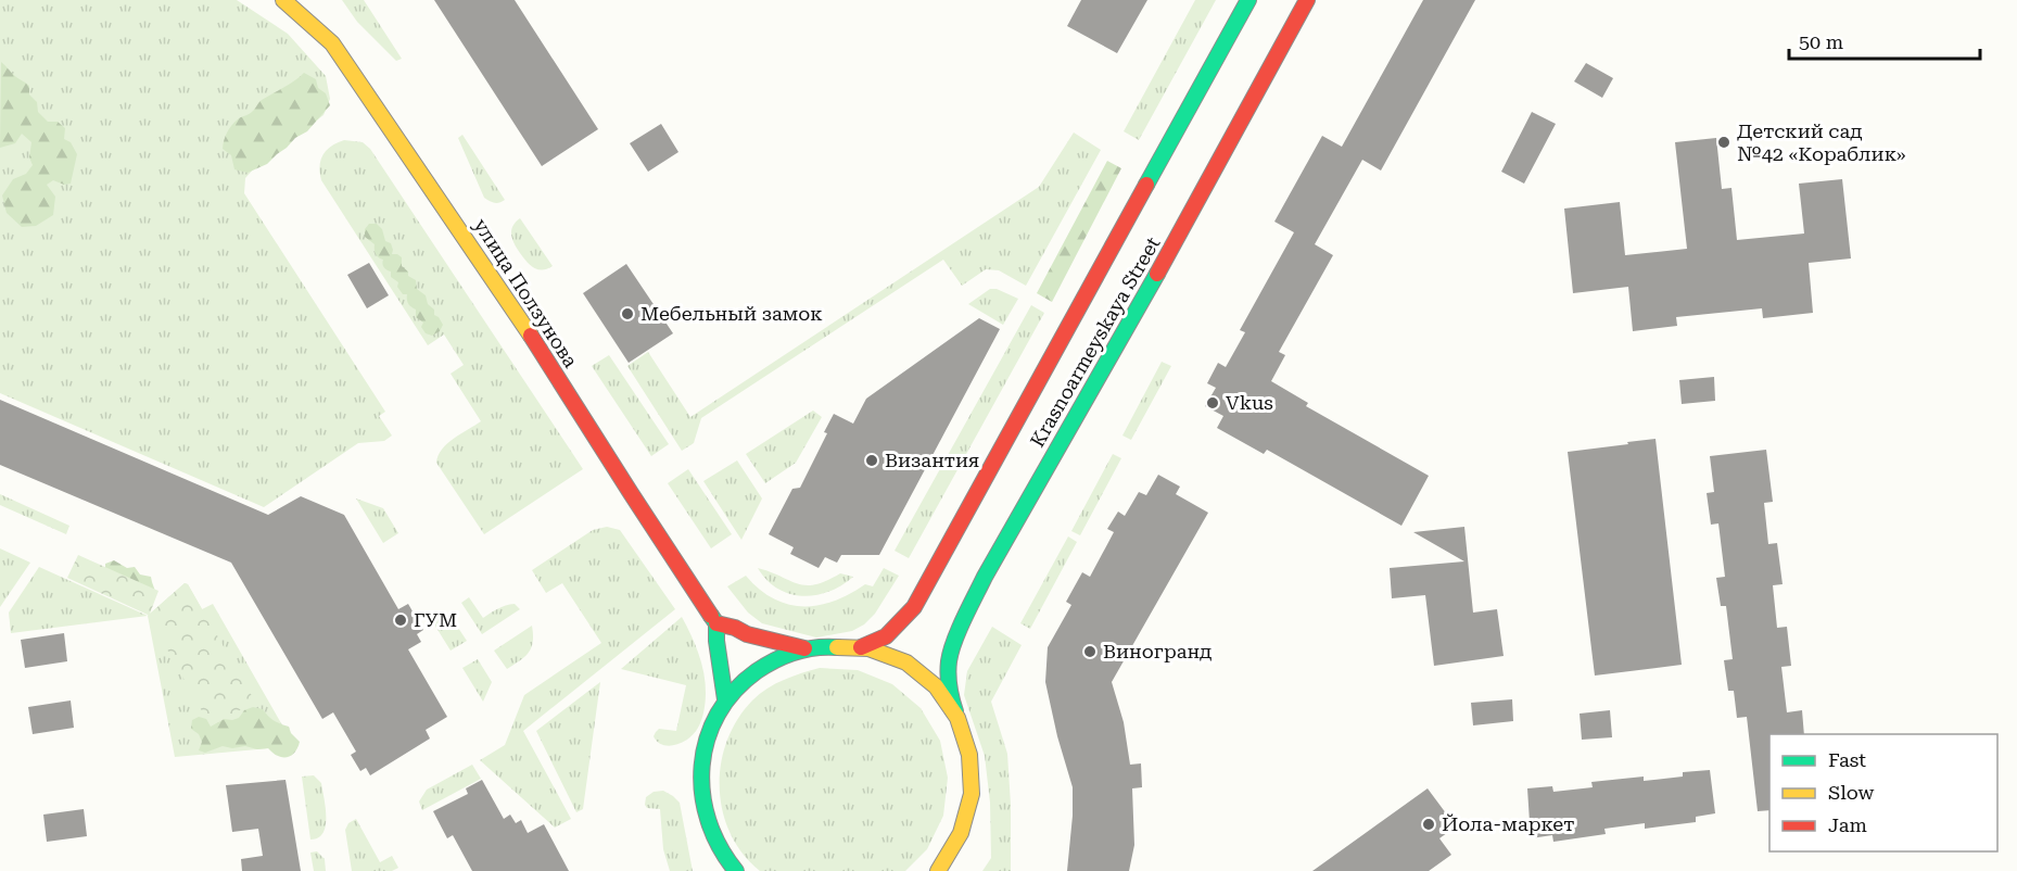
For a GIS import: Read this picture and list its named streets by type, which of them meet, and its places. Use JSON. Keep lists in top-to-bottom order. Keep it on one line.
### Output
{"streets":{"main road":["улица Ползунова","Krasnoarmeyskaya Street"]},"places":["Детский сад №42 «Кораблик»","Мебельный замок","Vkus","Византия","ГУМ","Виногранд","Йола-маркет"],"legend":["Fast","Slow","Jam"],"scale_bar":"50 m"}
